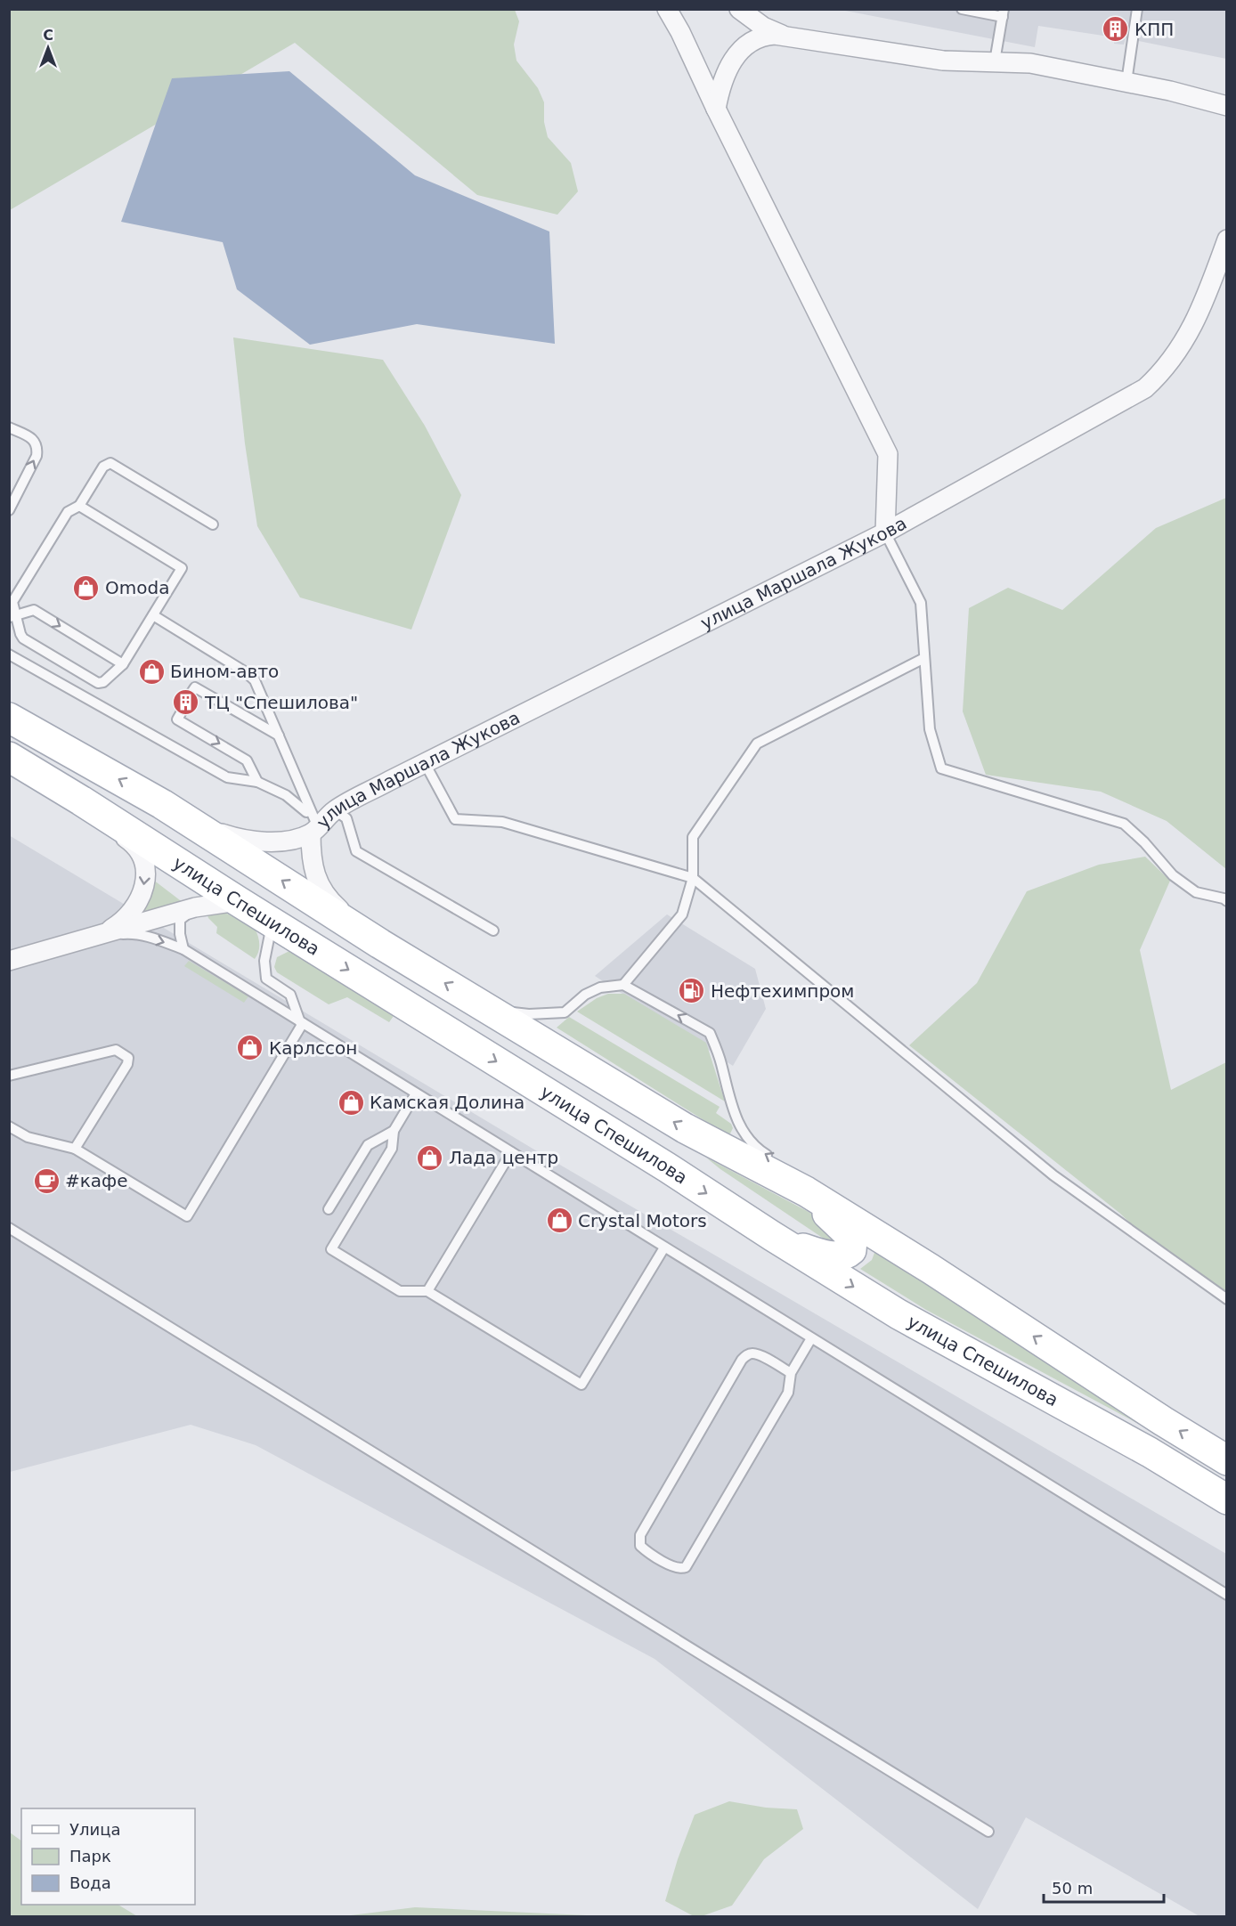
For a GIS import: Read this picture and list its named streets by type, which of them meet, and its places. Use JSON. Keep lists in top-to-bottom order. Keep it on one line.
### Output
{"streets":{"main road":["улица Спешилова"],"street":["улица Маршала Жукова"]},"places":{"building":["КПП","ТЦ \"Спешилова\""],"shop":["Omoda","Бином-авто","Карлссон","Камская Долина","Лада центр","Crystal Motors"],"fuel station":["Нефтехимпром"],"cafe":["#кафе"]},"legend":["Улица","Парк","Вода"],"scale_bar":"50 m","north":"top"}
